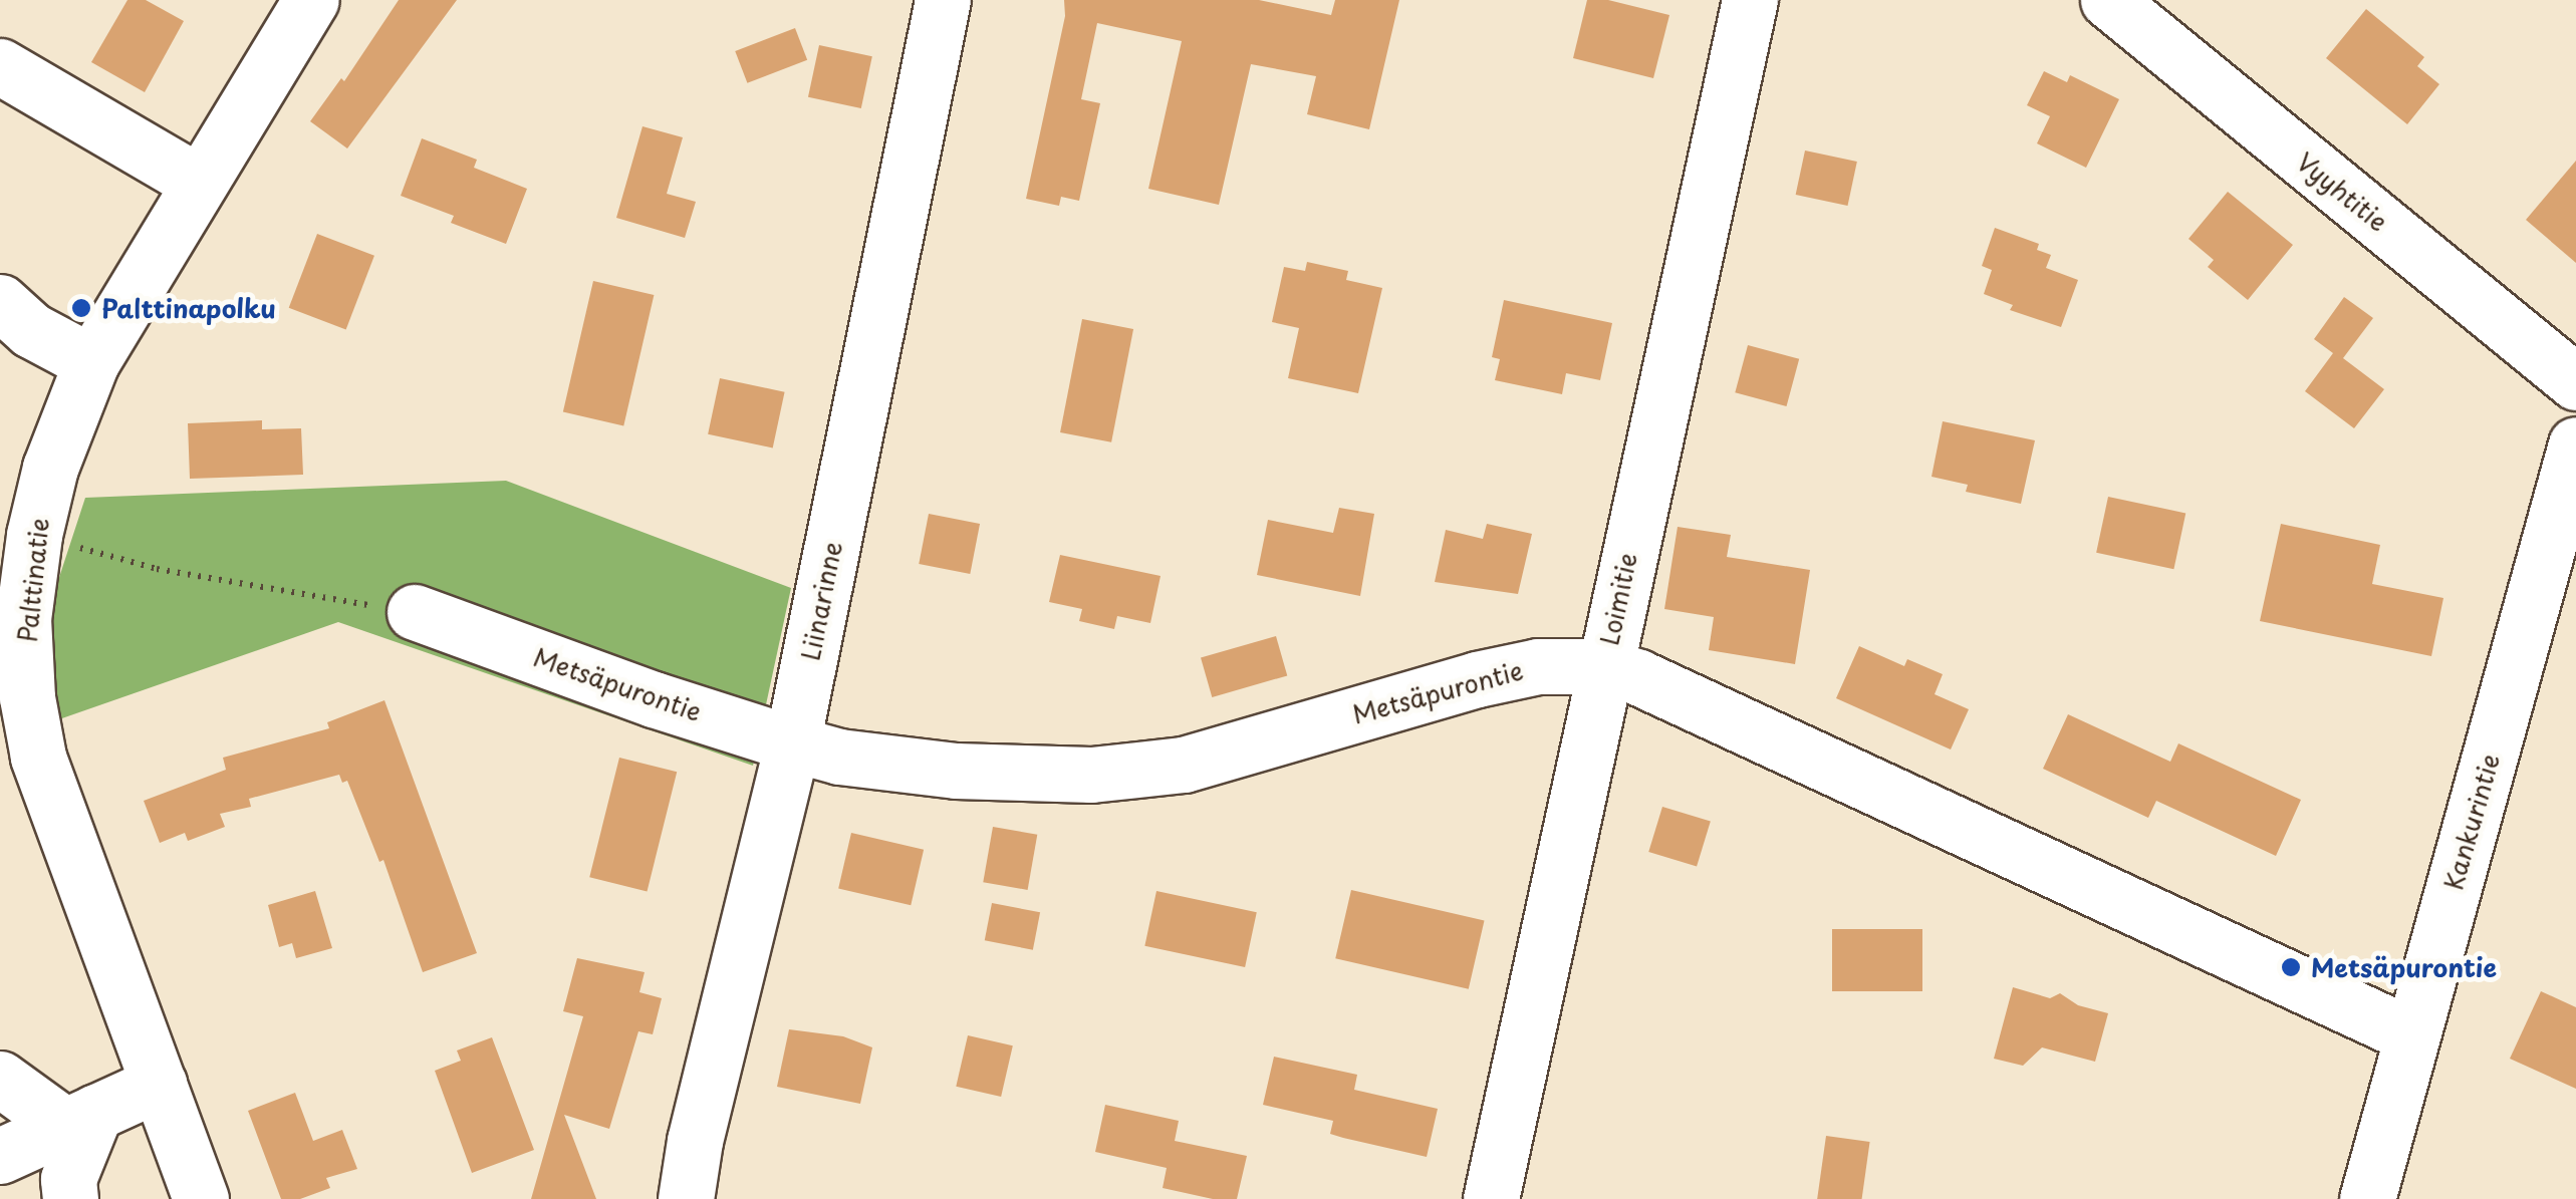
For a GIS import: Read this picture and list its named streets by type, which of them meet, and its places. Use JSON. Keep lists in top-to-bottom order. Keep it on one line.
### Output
{"streets":{"street":["Vyyhtitie","Palttinatie","Loimitie","Liinarinne","Metsäpurontie","Kankurintie"]},"crossings":[["Loimitie","Metsäpurontie"],["Liinarinne","Metsäpurontie"],["Metsäpurontie","Kankurintie"]],"places":["Palttinapolku","Metsäpurontie"]}
